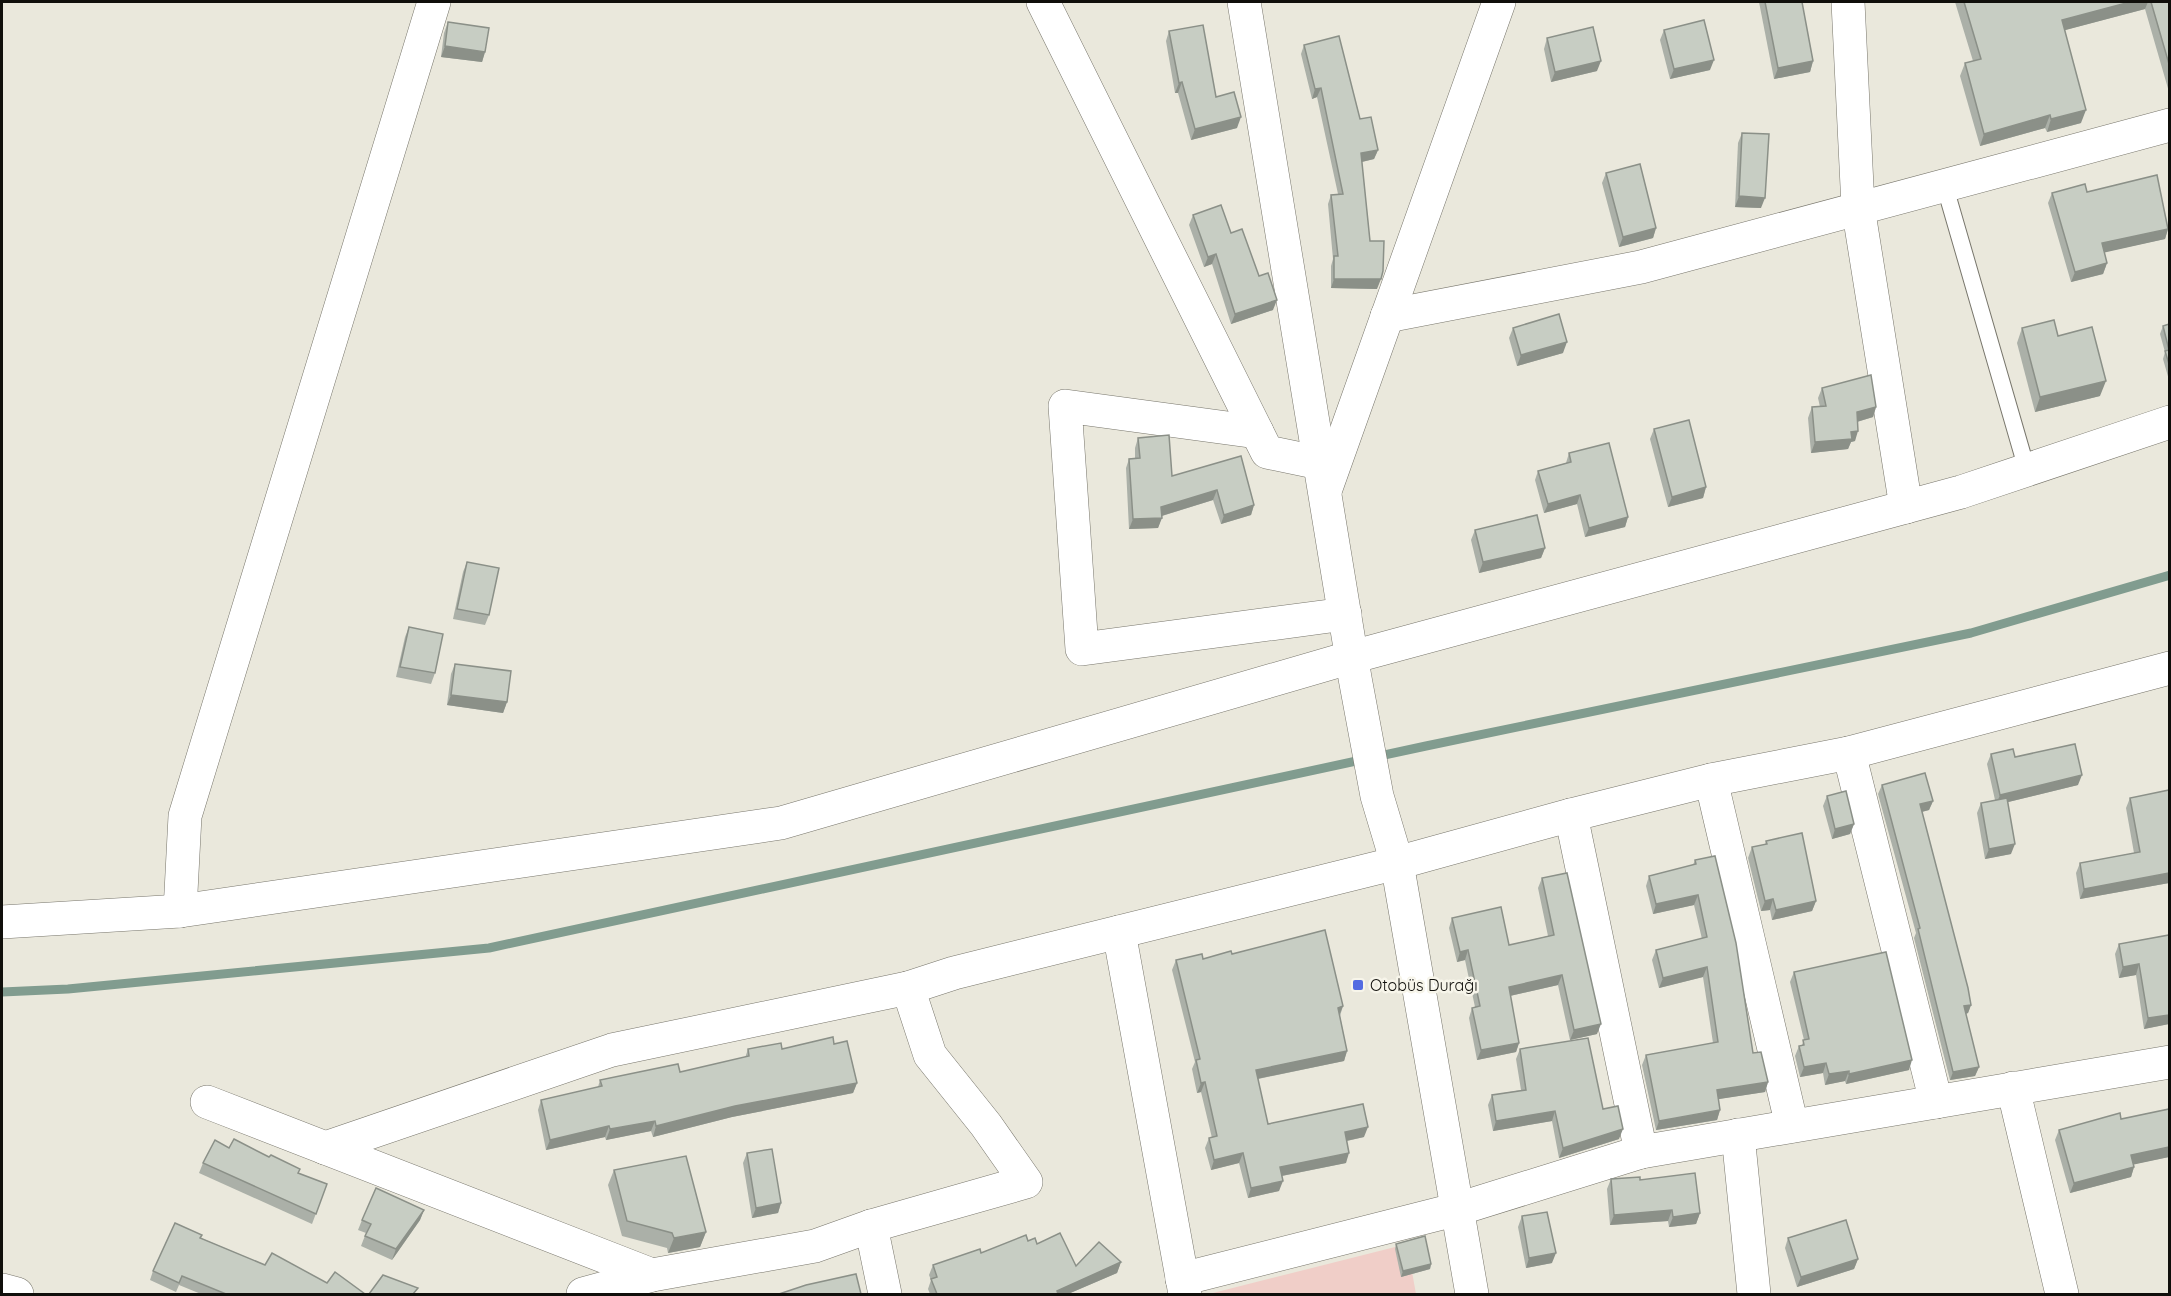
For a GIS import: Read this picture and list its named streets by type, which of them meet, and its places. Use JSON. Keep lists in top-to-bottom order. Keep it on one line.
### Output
{"places":{"transit":["Otobüs Durağı"]}}
